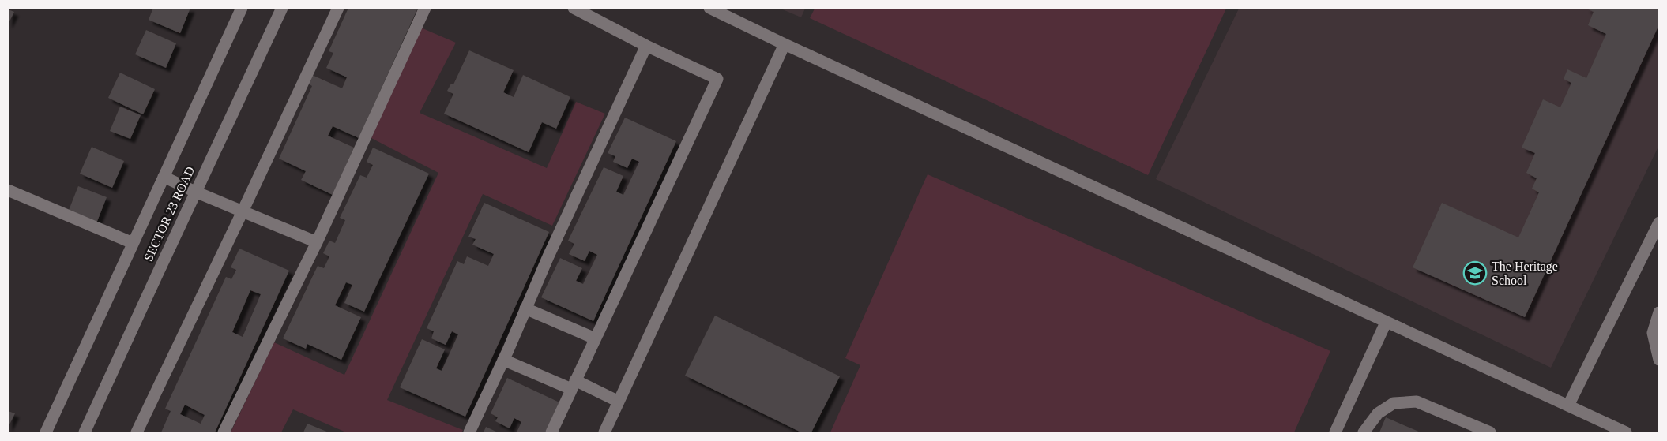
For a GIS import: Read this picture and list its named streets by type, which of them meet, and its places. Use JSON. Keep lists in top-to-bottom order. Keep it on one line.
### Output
{"streets":{"street":["SECTOR 23 ROAD"]},"places":{"school or university":["The Heritage School"]}}
